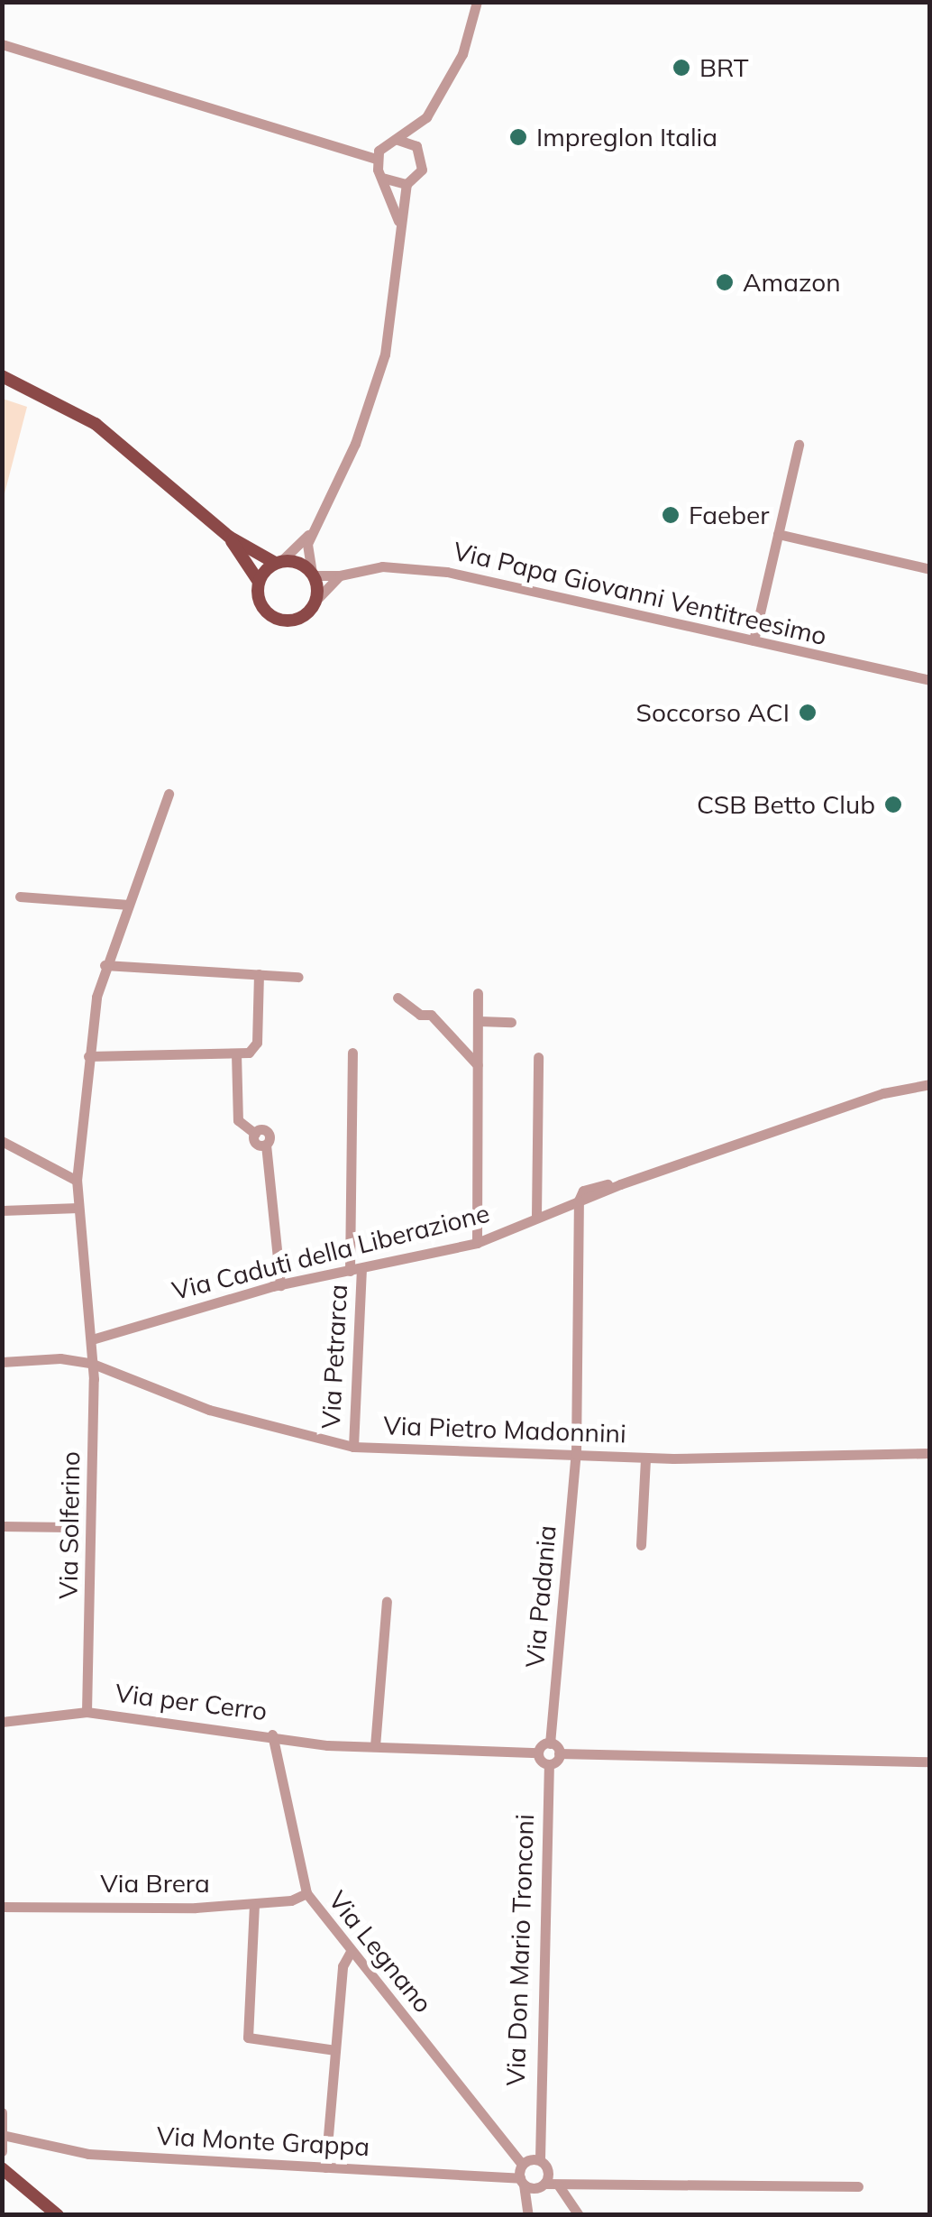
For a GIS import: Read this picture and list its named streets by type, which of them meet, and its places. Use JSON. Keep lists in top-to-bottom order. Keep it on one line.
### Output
{"streets":{"street":["Via Papa Giovanni Ventitreesimo","Via Caduti della Liberazione","Via Petrarca","Via Pietro Madonnini","Via Solferino","Via Padania","Via per Cerro","Via Brera","Via Don Mario Tronconi","Via Legnano","Via Monte Grappa"]},"crossings":[["Via Caduti della Liberazione","Via Petrarca"],["Via Caduti della Liberazione","Via Solferino"],["Via Caduti della Liberazione","Via Padania"],["Via Petrarca","Via Pietro Madonnini"],["Via Pietro Madonnini","Via Solferino"],["Via Pietro Madonnini","Via Padania"],["Via Solferino","Via per Cerro"],["Via per Cerro","Via Legnano"],["Via Brera","Via Legnano"],["Via Don Mario Tronconi","Via Legnano"]],"places":["BRT","Impreglon Italia","Amazon","Faeber","Soccorso ACI","CSB Betto Club"]}
